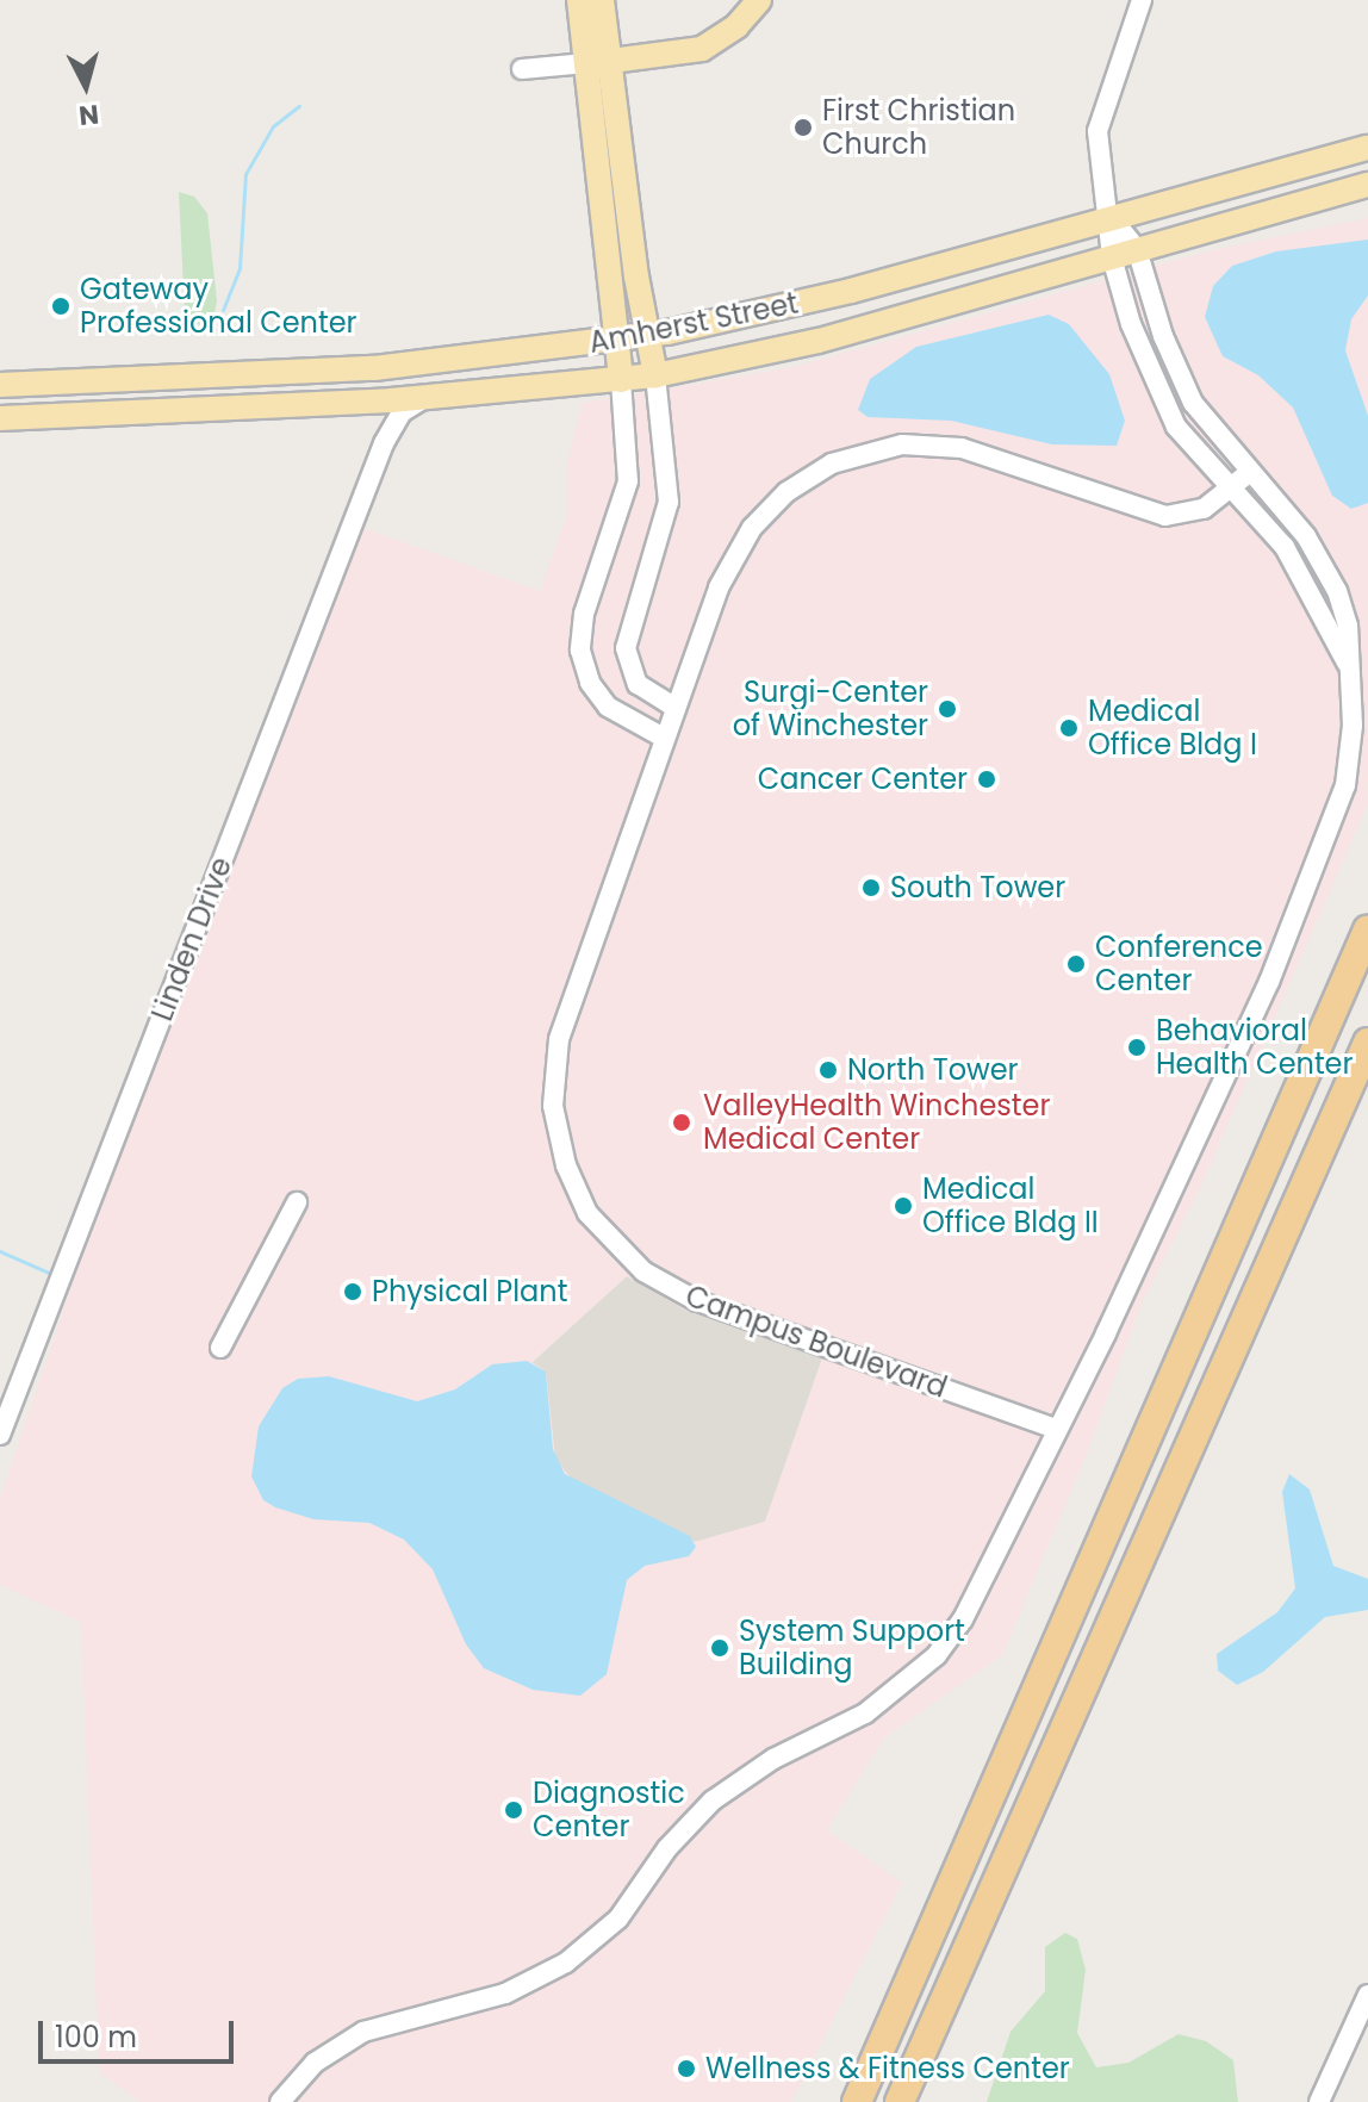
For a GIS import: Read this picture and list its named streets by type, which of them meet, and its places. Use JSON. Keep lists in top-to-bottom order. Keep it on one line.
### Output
{"streets":{"main road":["Amherst Street"],"street":["Linden Drive","Campus Boulevard"]},"crossings":[["Amherst Street","Linden Drive"]],"places":["First Christian Church","Gateway Professional Center","Surgi-Center of Winchester","Medical Office Bldg I","Cancer Center","South Tower","Conference Center","Behavioral Health Center","North Tower","ValleyHealth Winchester Medical Center","Medical Office Bldg II","Physical Plant","System Support Building","Diagnostic Center","Wellness & Fitness Center"],"scale_bar":"100 m","north":"bottom"}
